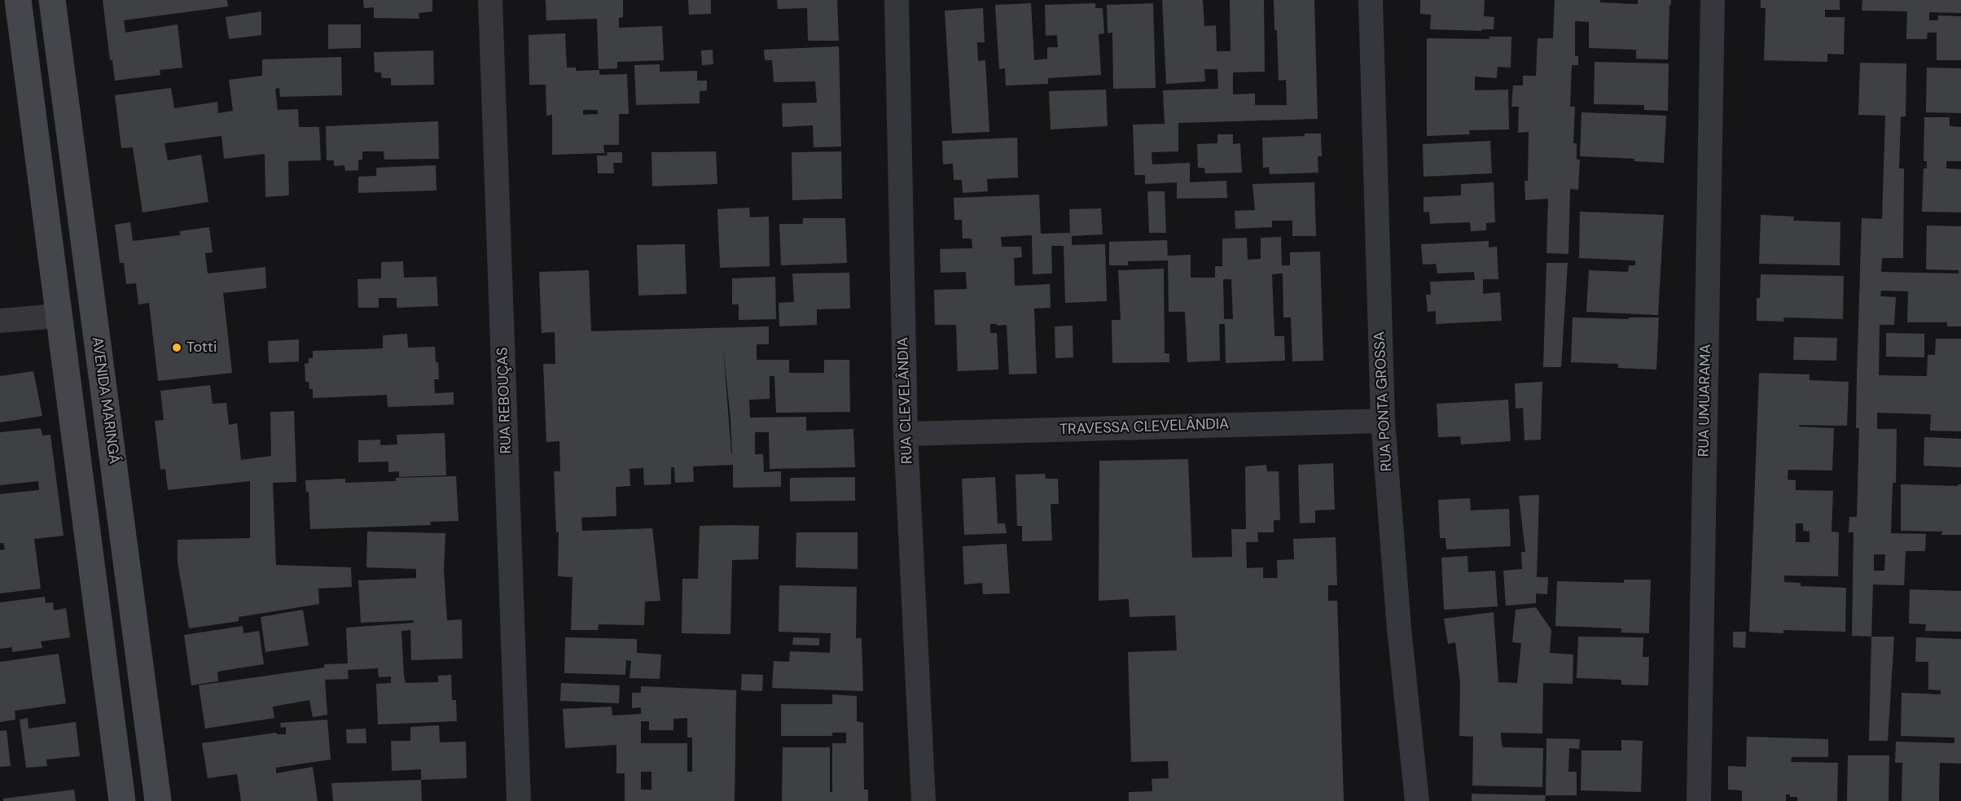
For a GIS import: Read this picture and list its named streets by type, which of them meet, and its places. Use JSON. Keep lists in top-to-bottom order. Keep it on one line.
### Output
{"streets":{"main road":["AVENIDA MARINGÁ"],"street":["RUA REBOUÇAS","RUA CLEVELÂNDIA","RUA UMUARAMA","RUA PONTA GROSSA","TRAVESSA CLEVELÂNDIA"]},"crossings":[["RUA CLEVELÂNDIA","TRAVESSA CLEVELÂNDIA"],["RUA PONTA GROSSA","TRAVESSA CLEVELÂNDIA"]],"places":["Totti"]}
